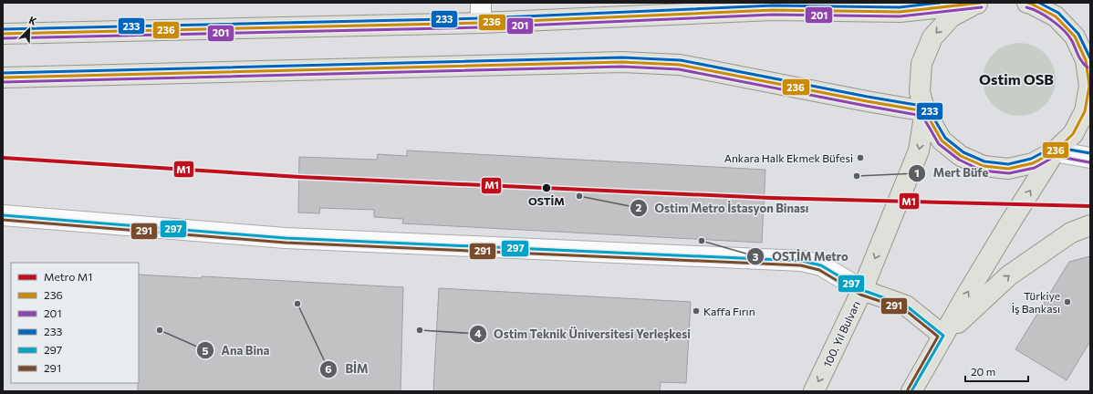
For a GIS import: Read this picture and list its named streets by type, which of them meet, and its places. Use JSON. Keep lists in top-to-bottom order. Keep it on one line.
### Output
{"streets":{"main road":["100. Yıl Bulvarı"]},"districts":["Ostim OSB"],"places":["Ankara Halk Ekmek Büfesi","Mert Büfe","OSTİM","Ostim Metro İstasyon Binası","OSTİM Metro","Türkiye İş Bankası","BİM","Kaffa Fırın","Ana Bina","Ostim Teknik Üniversitesi Yerleşkesi"],"lines":["transit line 236","transit line 233","transit line 201","metro line M1","transit line 297","transit line 291"],"legend":["Metro M1","236","201","233","297","291"],"scale_bar":"20 m","north":"top right"}
